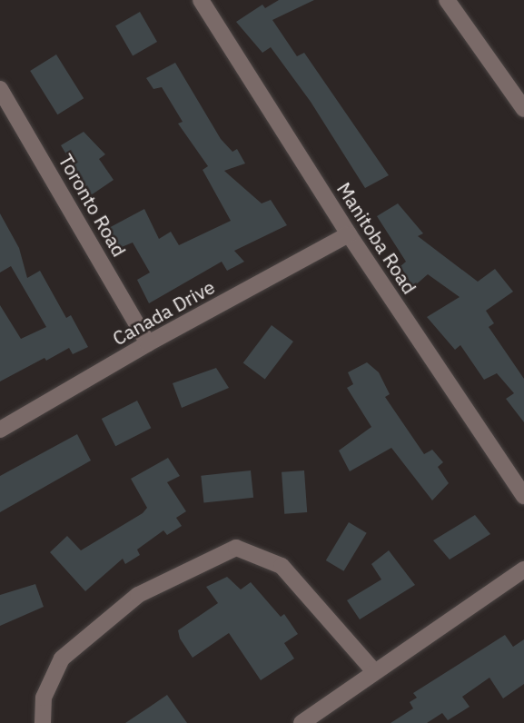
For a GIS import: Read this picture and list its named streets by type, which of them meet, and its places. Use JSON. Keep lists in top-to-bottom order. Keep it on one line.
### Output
{"streets":{"street":["Toronto Road","Manitoba Road","Canada Drive"]},"crossings":[["Toronto Road","Canada Drive"],["Manitoba Road","Canada Drive"]]}
